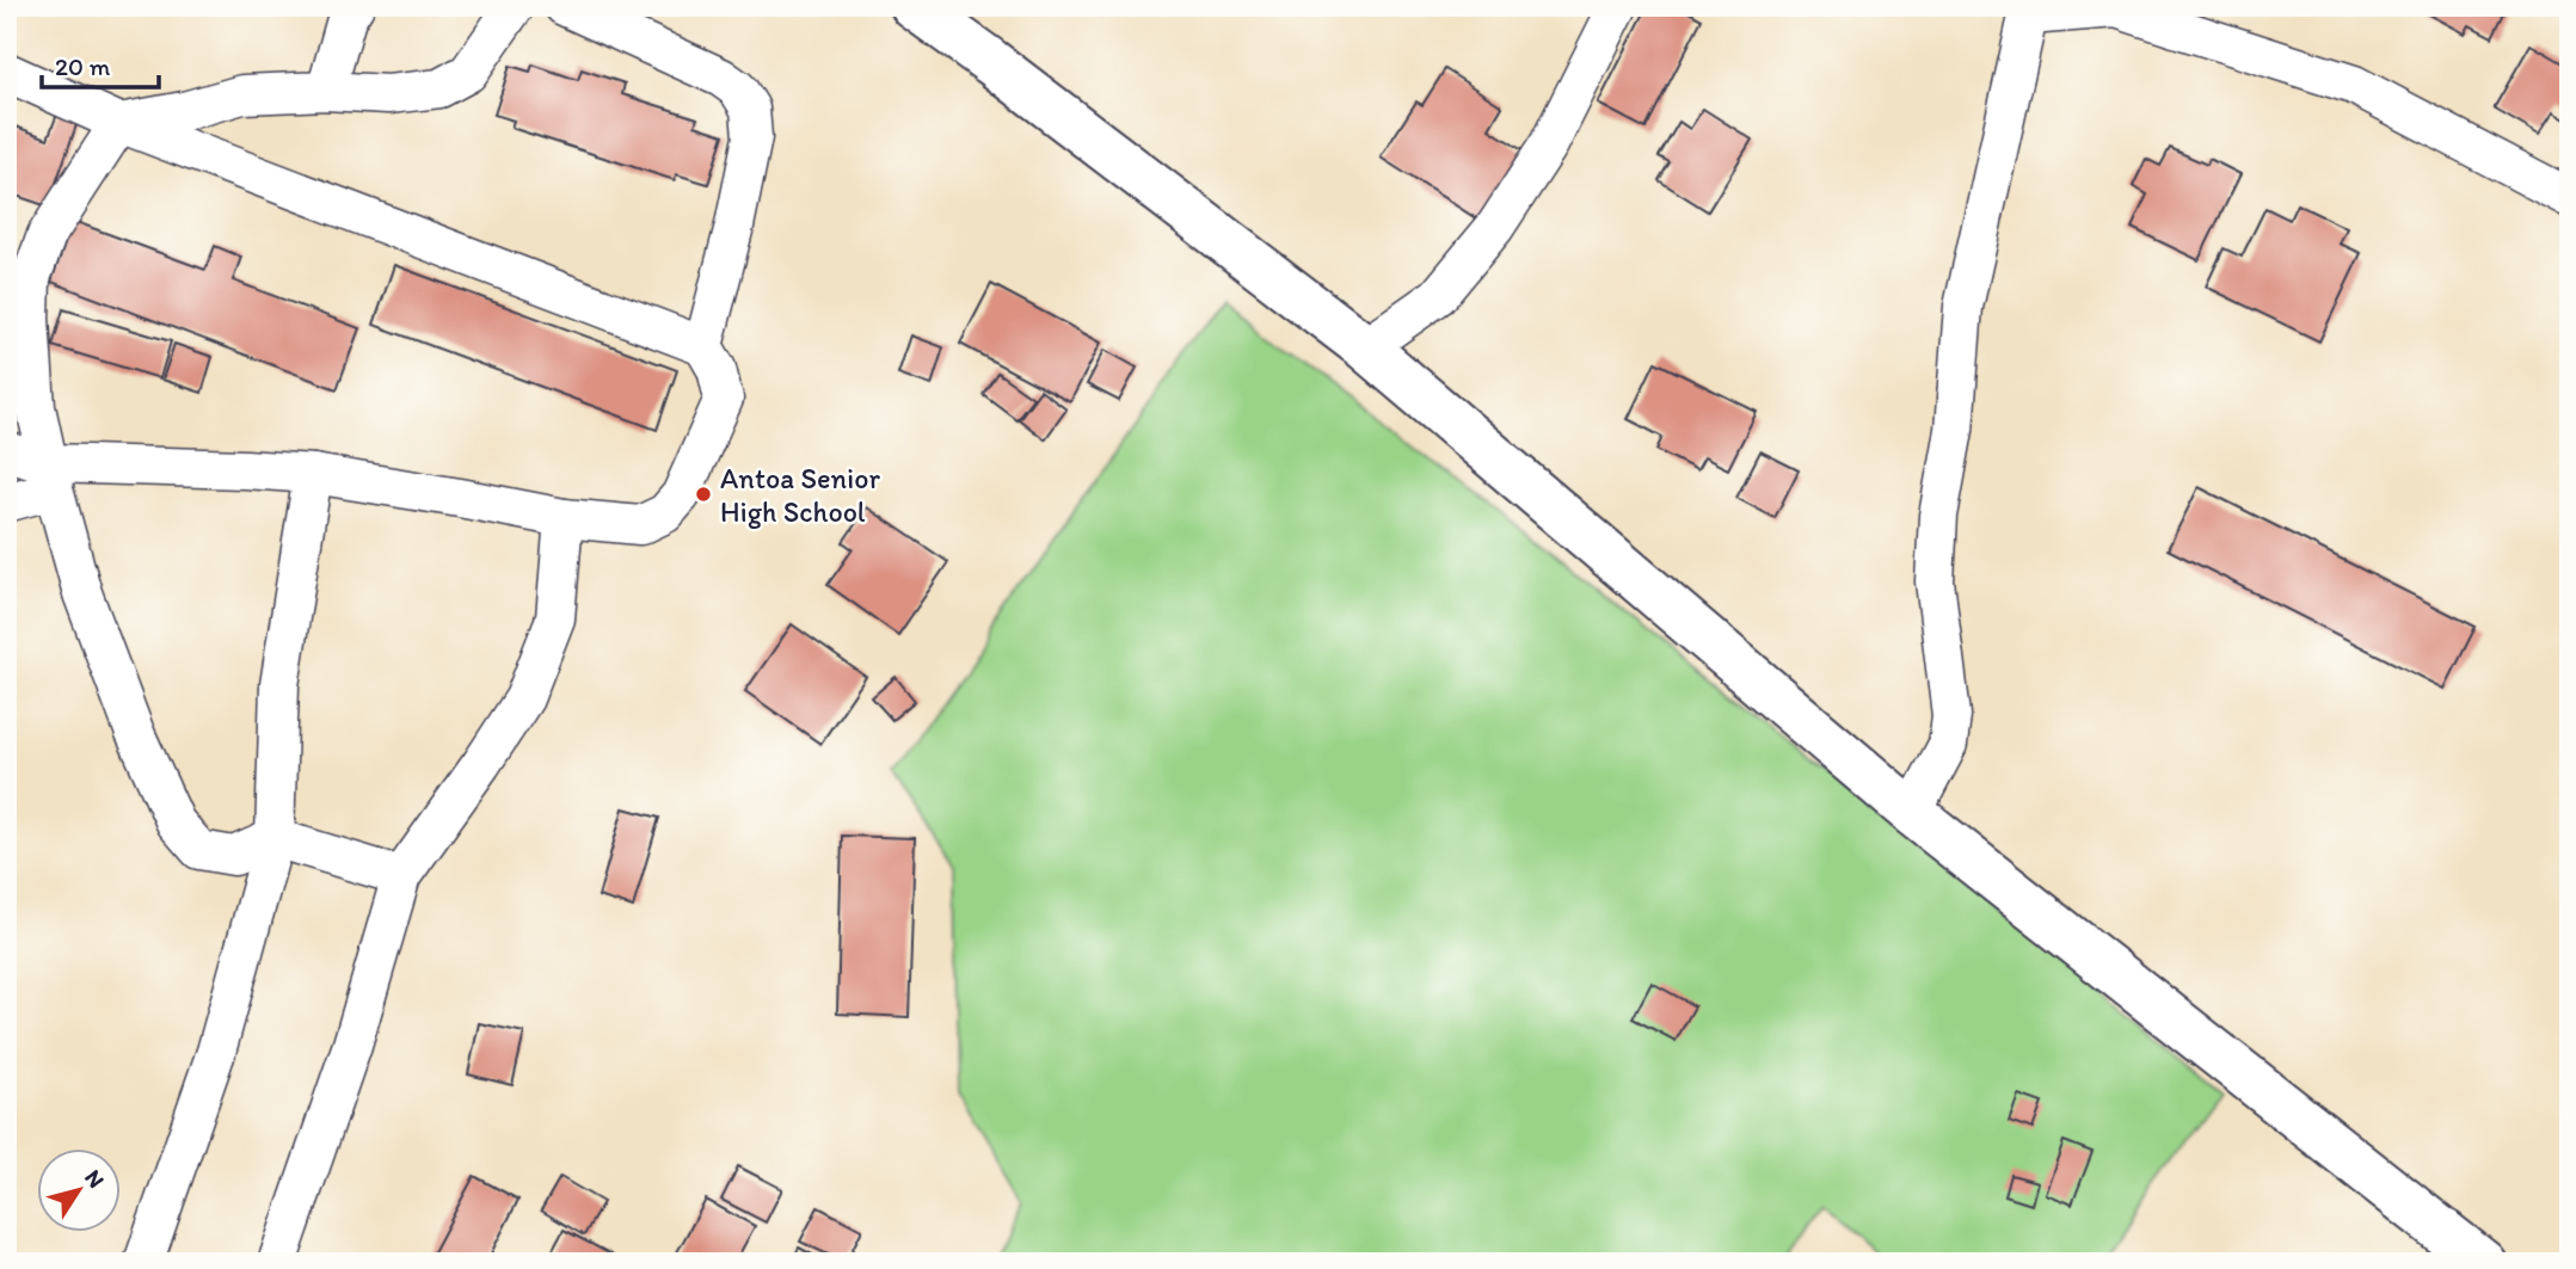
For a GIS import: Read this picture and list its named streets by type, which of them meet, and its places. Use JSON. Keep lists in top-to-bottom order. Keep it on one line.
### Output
{"places":["Antoa Senior High School"],"scale_bar":"20 m","north":"top right"}
